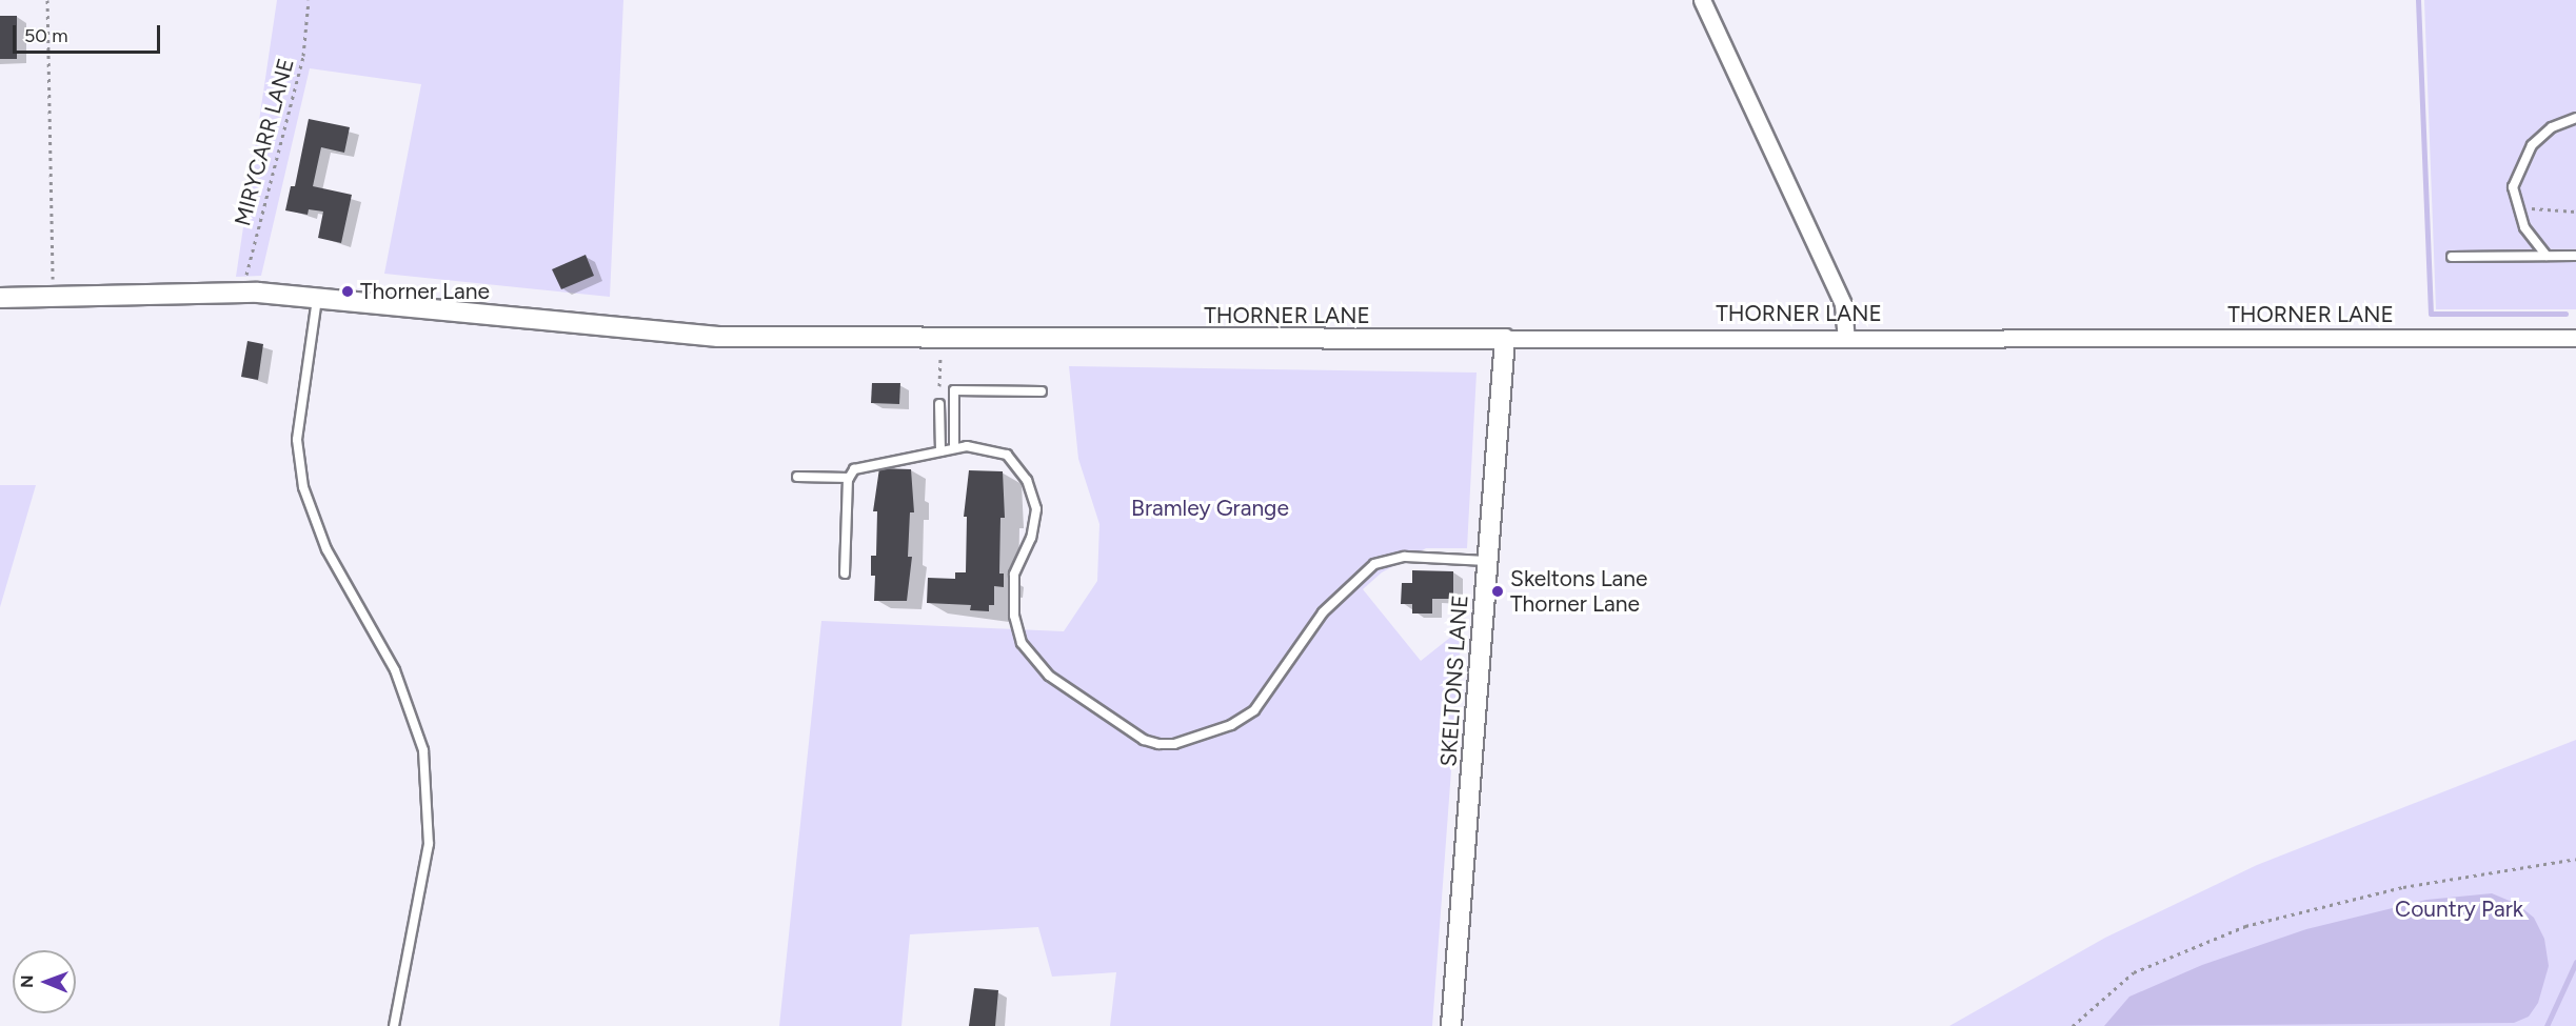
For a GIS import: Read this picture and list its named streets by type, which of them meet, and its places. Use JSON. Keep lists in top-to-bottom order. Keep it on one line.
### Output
{"streets":{"street":["THORNER LANE","SKELTONS LANE"],"path":["MIRYCARR LANE"]},"crossings":[["MIRYCARR LANE","THORNER LANE"],["THORNER LANE","SKELTONS LANE"]],"parks":["Bramley Grange","Country Park"],"places":["Thorner Lane","Skeltons Lane Thorner Lane"],"scale_bar":"50 m","north":"left"}
